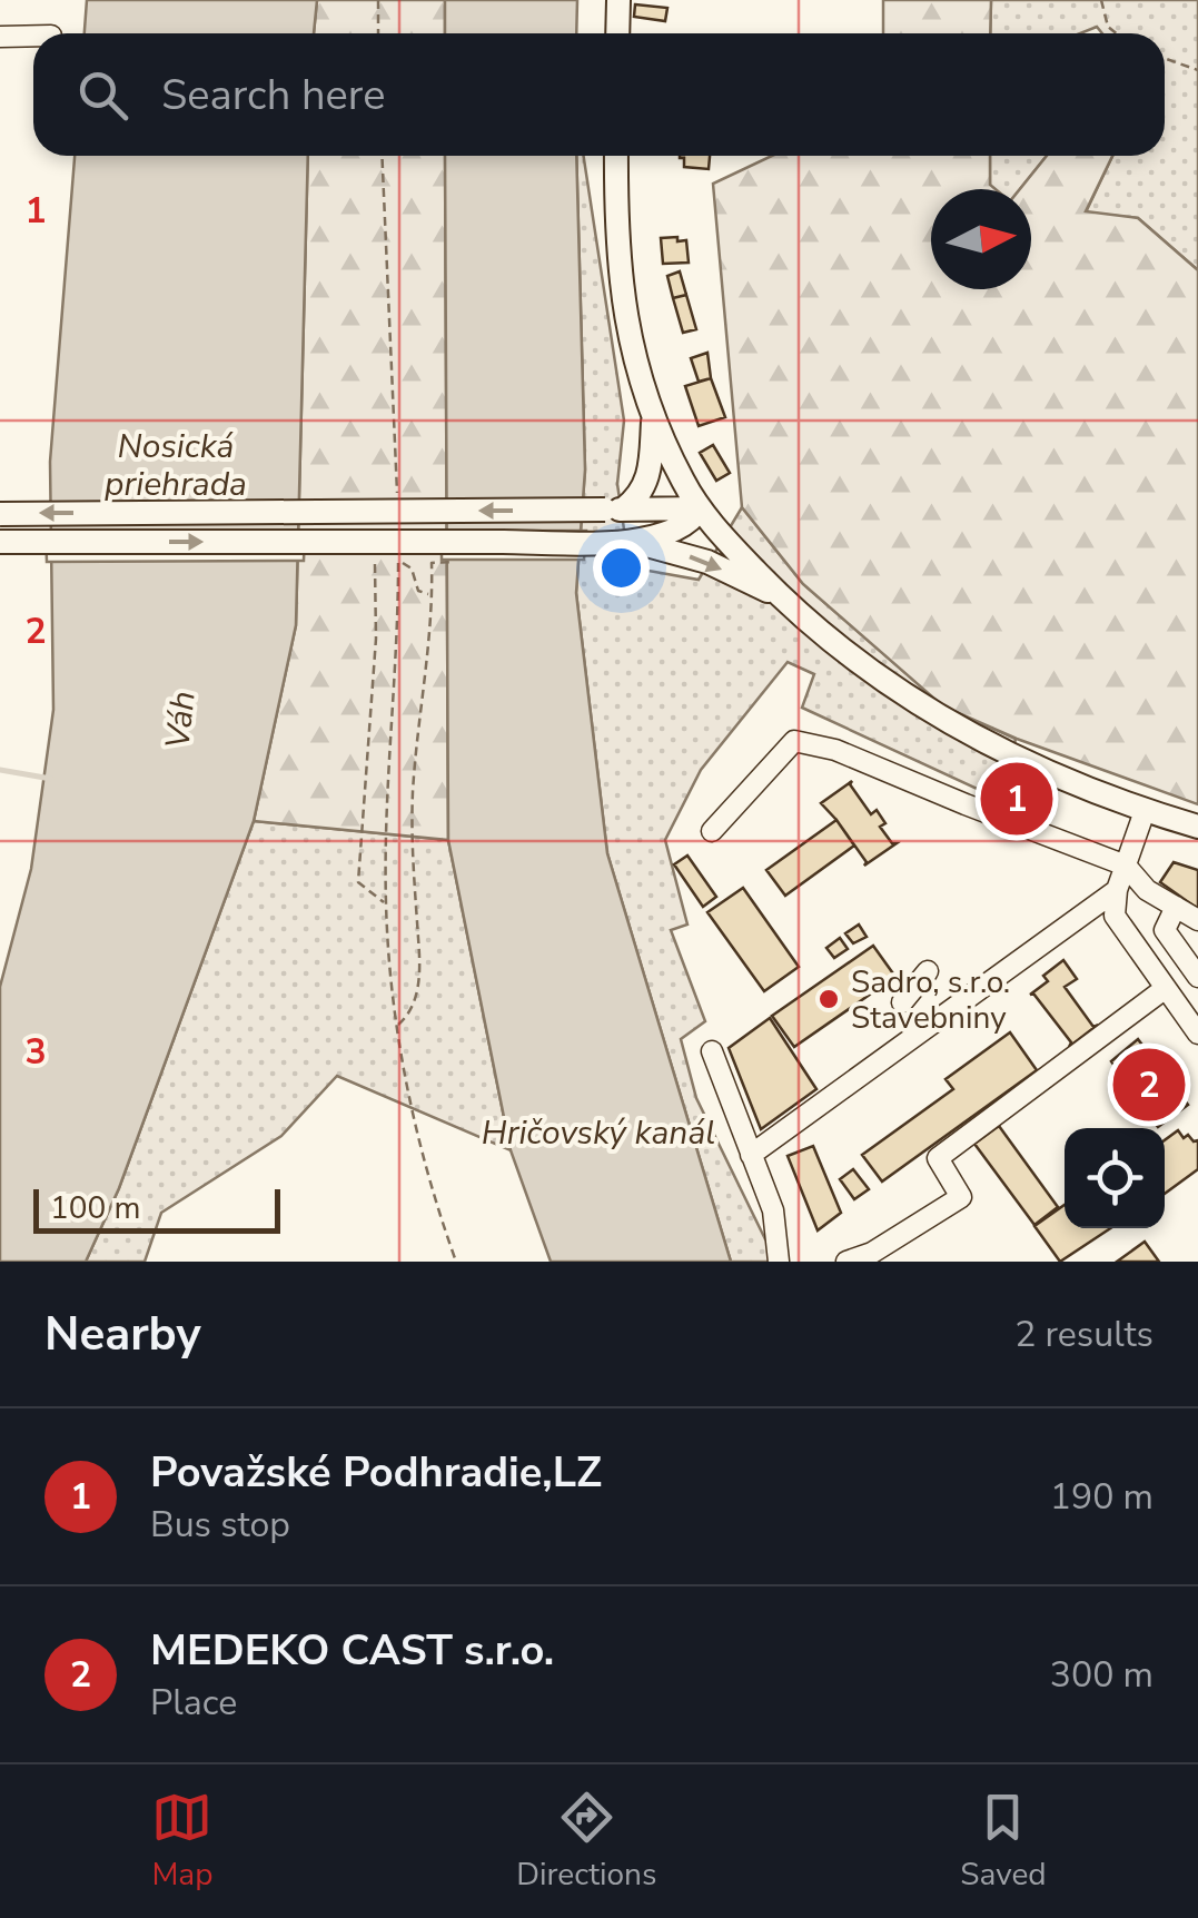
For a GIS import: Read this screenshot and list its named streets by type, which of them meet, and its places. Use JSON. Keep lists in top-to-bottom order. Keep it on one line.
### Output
{"water":["Nosická priehrada","Váh","Hričovský kanál"],"places":["Sadro, s.r.o. Stavebniny"],"scale_bar":"100 m","north":"right","page":{"search":"Search here","pins":["1","2"],"scale":"100 m","heading":["Nearby","2 results"],"list":[{"mark":"1","name":"Považské Podhradie,LZ","note":"Bus stop","value":"190 m"},{"mark":"2","name":"MEDEKO CAST s.r.o.","note":"Place","value":"300 m"}],"nav":["Map","Directions","Saved"]},"grid":{"rows":["1","2","3"]}}
